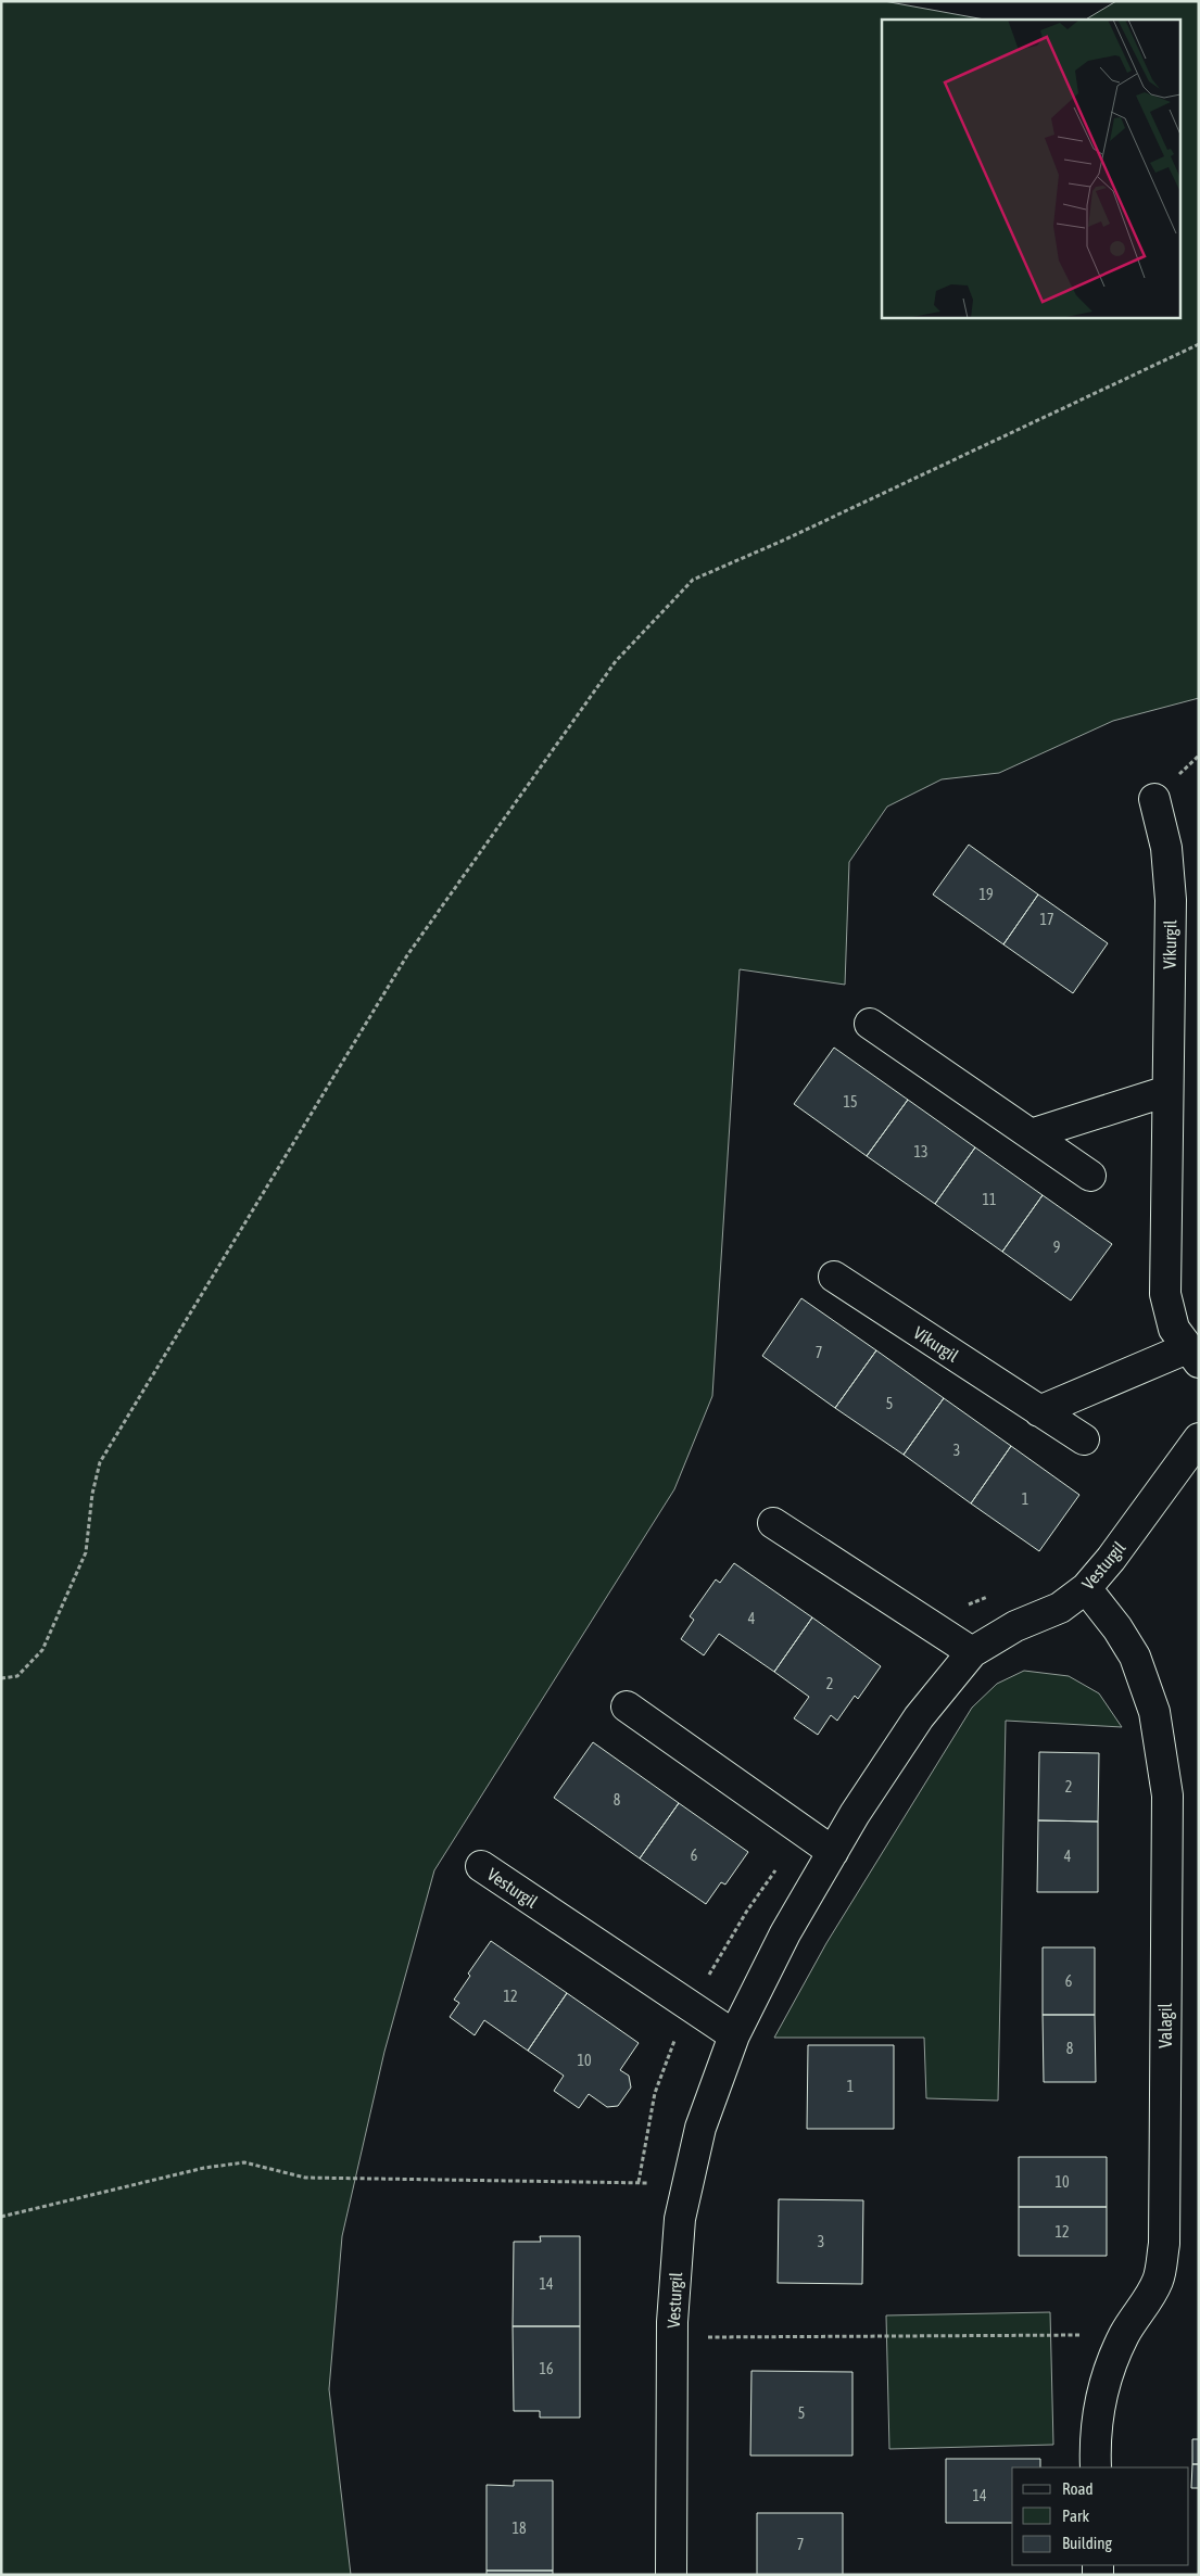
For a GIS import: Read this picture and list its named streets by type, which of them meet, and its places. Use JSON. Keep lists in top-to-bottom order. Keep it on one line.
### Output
{"streets":{"street":["Víkurgil","Vesturgil","Valagil"]},"crossings":[["Vesturgil","Valagil"]],"house_numbers":["19","17","15","13","11","9","7","5","3","1","4","2","2","8","6","4","6","12","8","10","1","10","12","3","14","16","5","14","18","7"],"legend":["Road","Park","Building"]}
